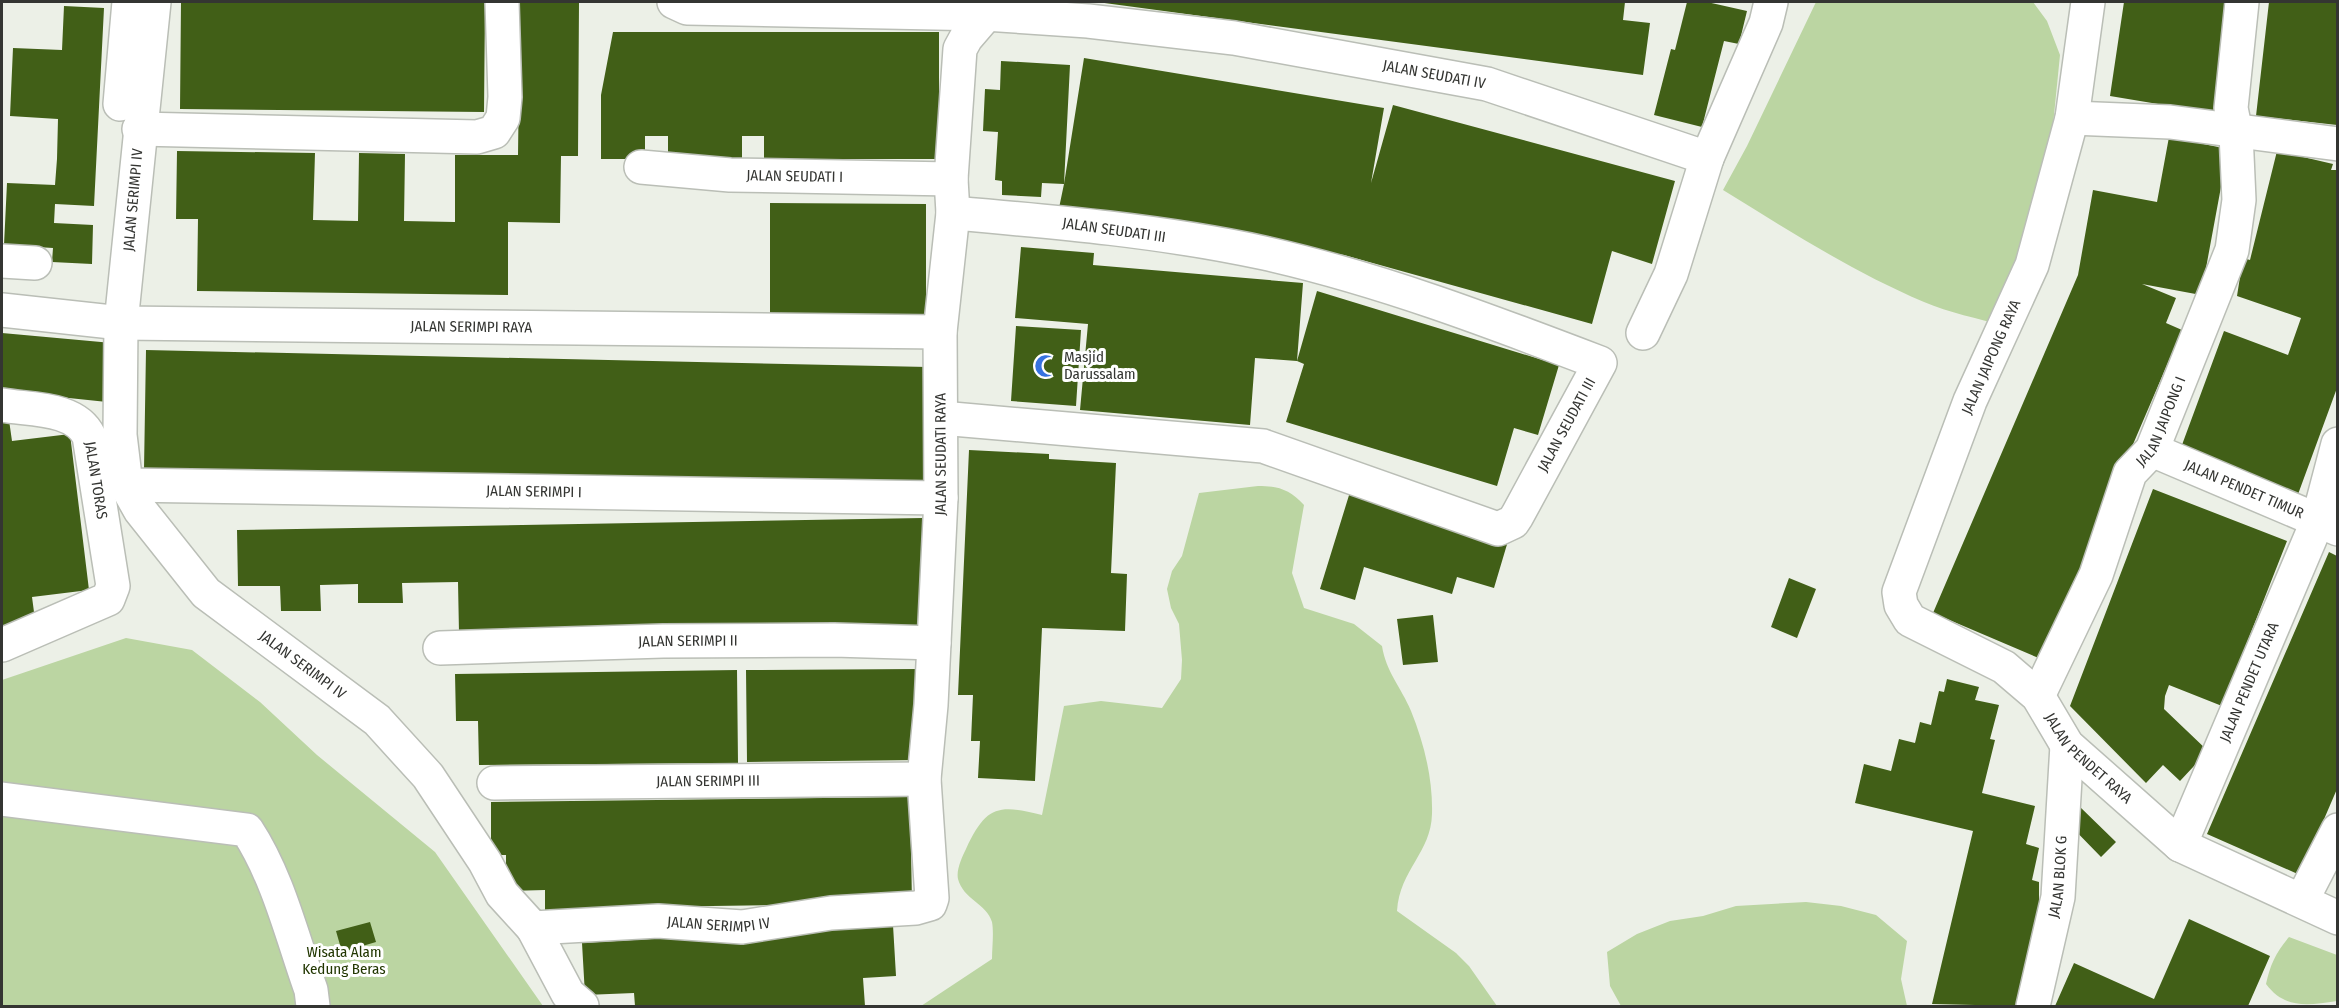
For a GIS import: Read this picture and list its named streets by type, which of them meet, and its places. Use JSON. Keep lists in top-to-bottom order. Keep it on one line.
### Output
{"streets":{"street":["JALAN SEUDATI IV","JALAN SEUDATI I","JALAN SERIMPI IV","JALAN SEUDATI III","JALAN SERIMPI RAYA","JALAN JAIPONG RAYA","JALAN JAIPONG I","JALAN SEUDATI RAYA","JALAN TORAS","JALAN PENDET TIMUR","JALAN SERIMPI I","JALAN SERIMPI II","JALAN PENDET UTARA","JALAN PENDET RAYA","JALAN SERIMPI III","JALAN BLOK G"]},"crossings":[["JALAN SEUDATI IV","JALAN SEUDATI RAYA"],["JALAN SEUDATI I","JALAN SEUDATI RAYA"],["JALAN SERIMPI IV","JALAN SERIMPI RAYA"],["JALAN SERIMPI IV","JALAN SEUDATI RAYA"],["JALAN SERIMPI IV","JALAN SERIMPI I"],["JALAN SEUDATI III","JALAN SEUDATI RAYA"],["JALAN SERIMPI RAYA","JALAN SEUDATI RAYA"],["JALAN JAIPONG RAYA","JALAN PENDET RAYA"],["JALAN JAIPONG I","JALAN PENDET TIMUR"],["JALAN JAIPONG I","JALAN PENDET RAYA"],["JALAN SEUDATI RAYA","JALAN SERIMPI I"],["JALAN SEUDATI RAYA","JALAN SERIMPI II"],["JALAN SEUDATI RAYA","JALAN SERIMPI III"],["JALAN PENDET TIMUR","JALAN PENDET UTARA"],["JALAN PENDET UTARA","JALAN PENDET RAYA"],["JALAN PENDET RAYA","JALAN BLOK G"]],"parks":["Wisata Alam Kedung Beras"],"places":{"mosque":["Masjid Darussalam"]}}
